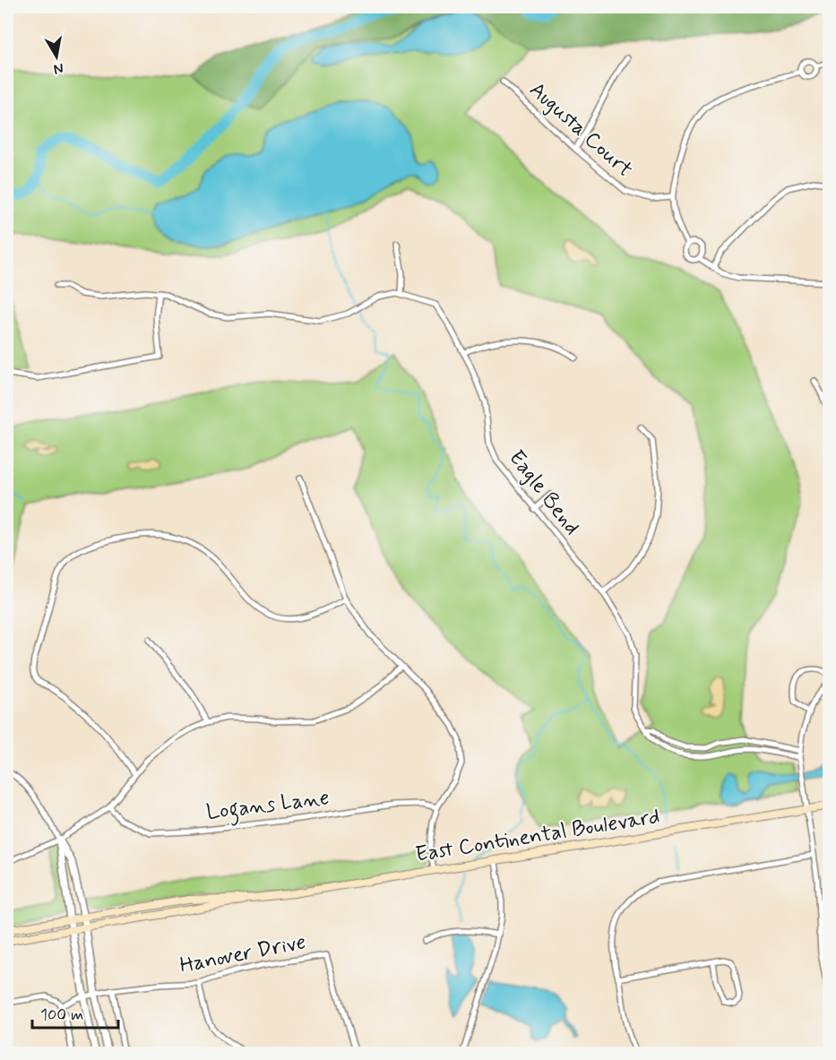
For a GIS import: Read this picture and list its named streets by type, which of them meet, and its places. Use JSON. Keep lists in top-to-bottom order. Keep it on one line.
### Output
{"streets":{"main road":["East Continental Boulevard"],"street":["Augusta Court","Eagle Bend","Logans Lane","Hanover Drive"]},"scale_bar":"100 m","north":"bottom"}
